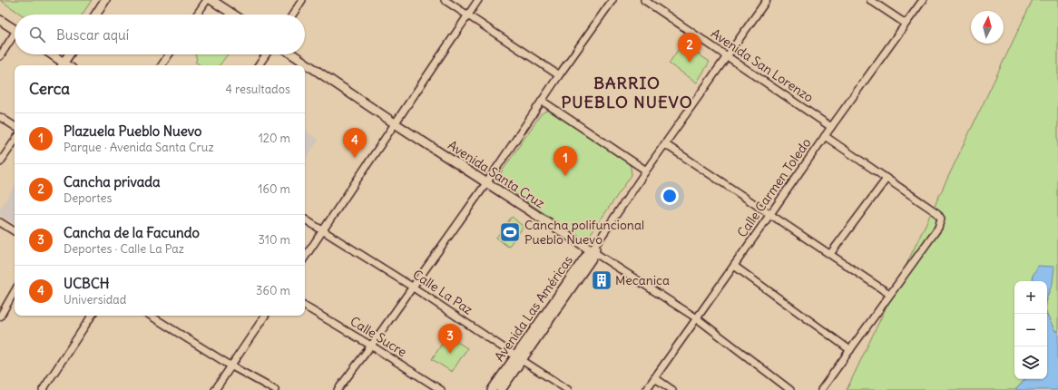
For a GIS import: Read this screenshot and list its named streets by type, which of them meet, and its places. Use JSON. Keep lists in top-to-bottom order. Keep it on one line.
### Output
{"streets":{"main road":["Avenida Santa Cruz","Avenida Las Américas"],"street":["Avenida San Lorenzo","Calle Carmen Toledo","Calle La Paz","Calle Sucre"]},"crossings":[["Avenida San Lorenzo","Calle Carmen Toledo"],["Avenida San Lorenzo","Avenida Las Américas"],["Avenida Santa Cruz","Calle Carmen Toledo"],["Avenida Santa Cruz","Avenida Las Américas"],["Calle La Paz","Avenida Las Américas"]],"districts":["BARRIO PUEBLO NUEVO"],"places":{"sports":["Cancha polifuncional Pueblo Nuevo"],"building":["Mecanica"]},"north":"top","page":{"search":"Buscar aquí","pins":["2","4","1","3"],"heading":["Cerca","4 resultados"],"list":[{"mark":"1","name":"Plazuela Pueblo Nuevo","note":"Parque · Avenida Santa Cruz","value":"120 m"},{"mark":"2","name":"Cancha privada","note":"Deportes","value":"160 m"},{"mark":"3","name":"Cancha de la Facundo","note":"Deportes · Calle La Paz","value":"310 m"},{"mark":"4","name":"UCBCH","note":"Universidad","value":"360 m"}],"map_buttons":["+","−"]}}
